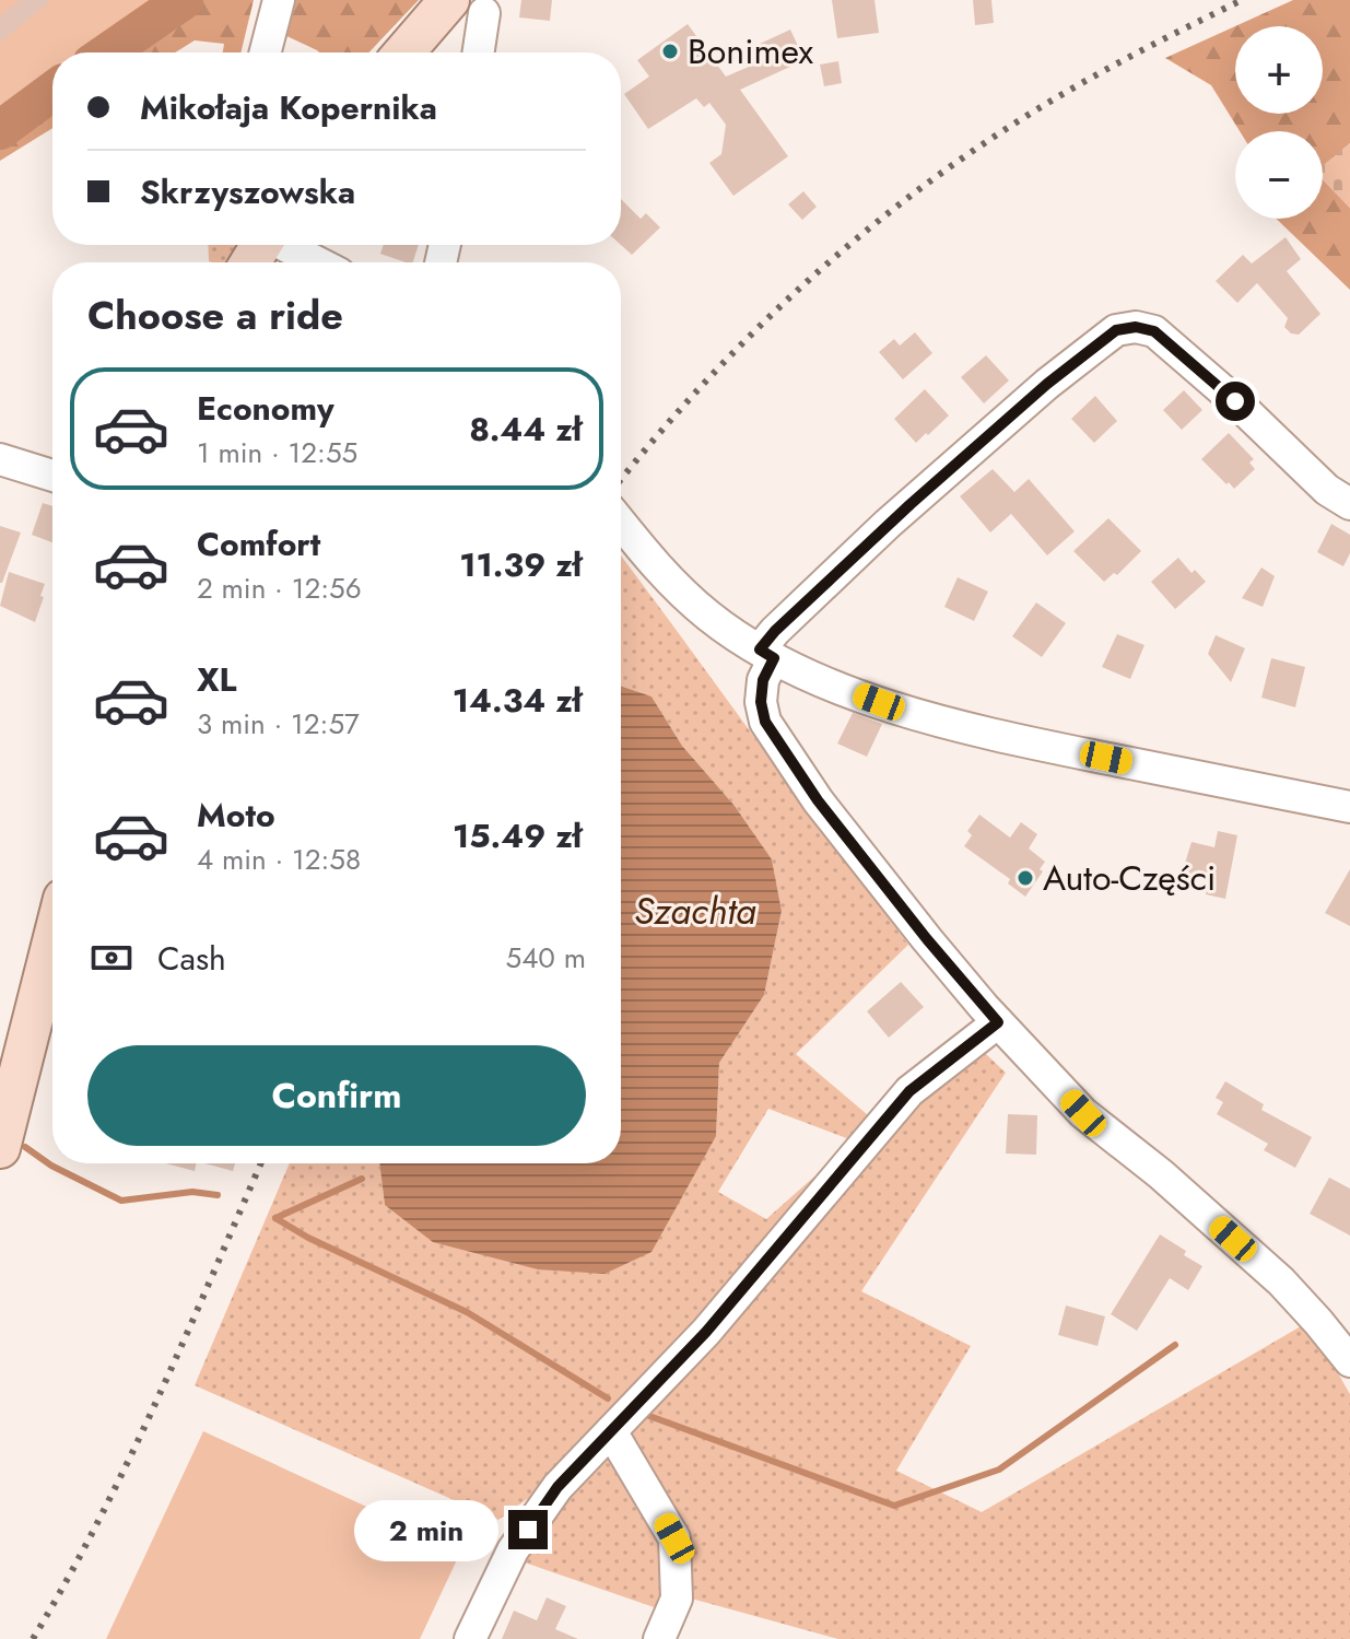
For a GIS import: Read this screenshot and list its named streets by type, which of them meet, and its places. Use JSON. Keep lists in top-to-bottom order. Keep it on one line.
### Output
{"water":["Szachta"],"places":["Bonimex","Auto-Części"],"page":{"map_buttons":["+","−"],"banner":["Mikołaja Kopernika","Skrzyszowska"],"heading":"Choose a ride","list":[{"name":"Economy","note":"1 min · 12:55","value":"8.44 zł"},{"name":"Comfort","note":"2 min · 12:56","value":"11.39 zł"},{"name":"XL","note":"3 min · 12:57","value":"14.34 zł"},{"name":"Moto","note":"4 min · 12:58","value":"15.49 zł"}],"pay":["Cash","540 m"],"buttons":"Confirm","bubble":"2 min"}}
